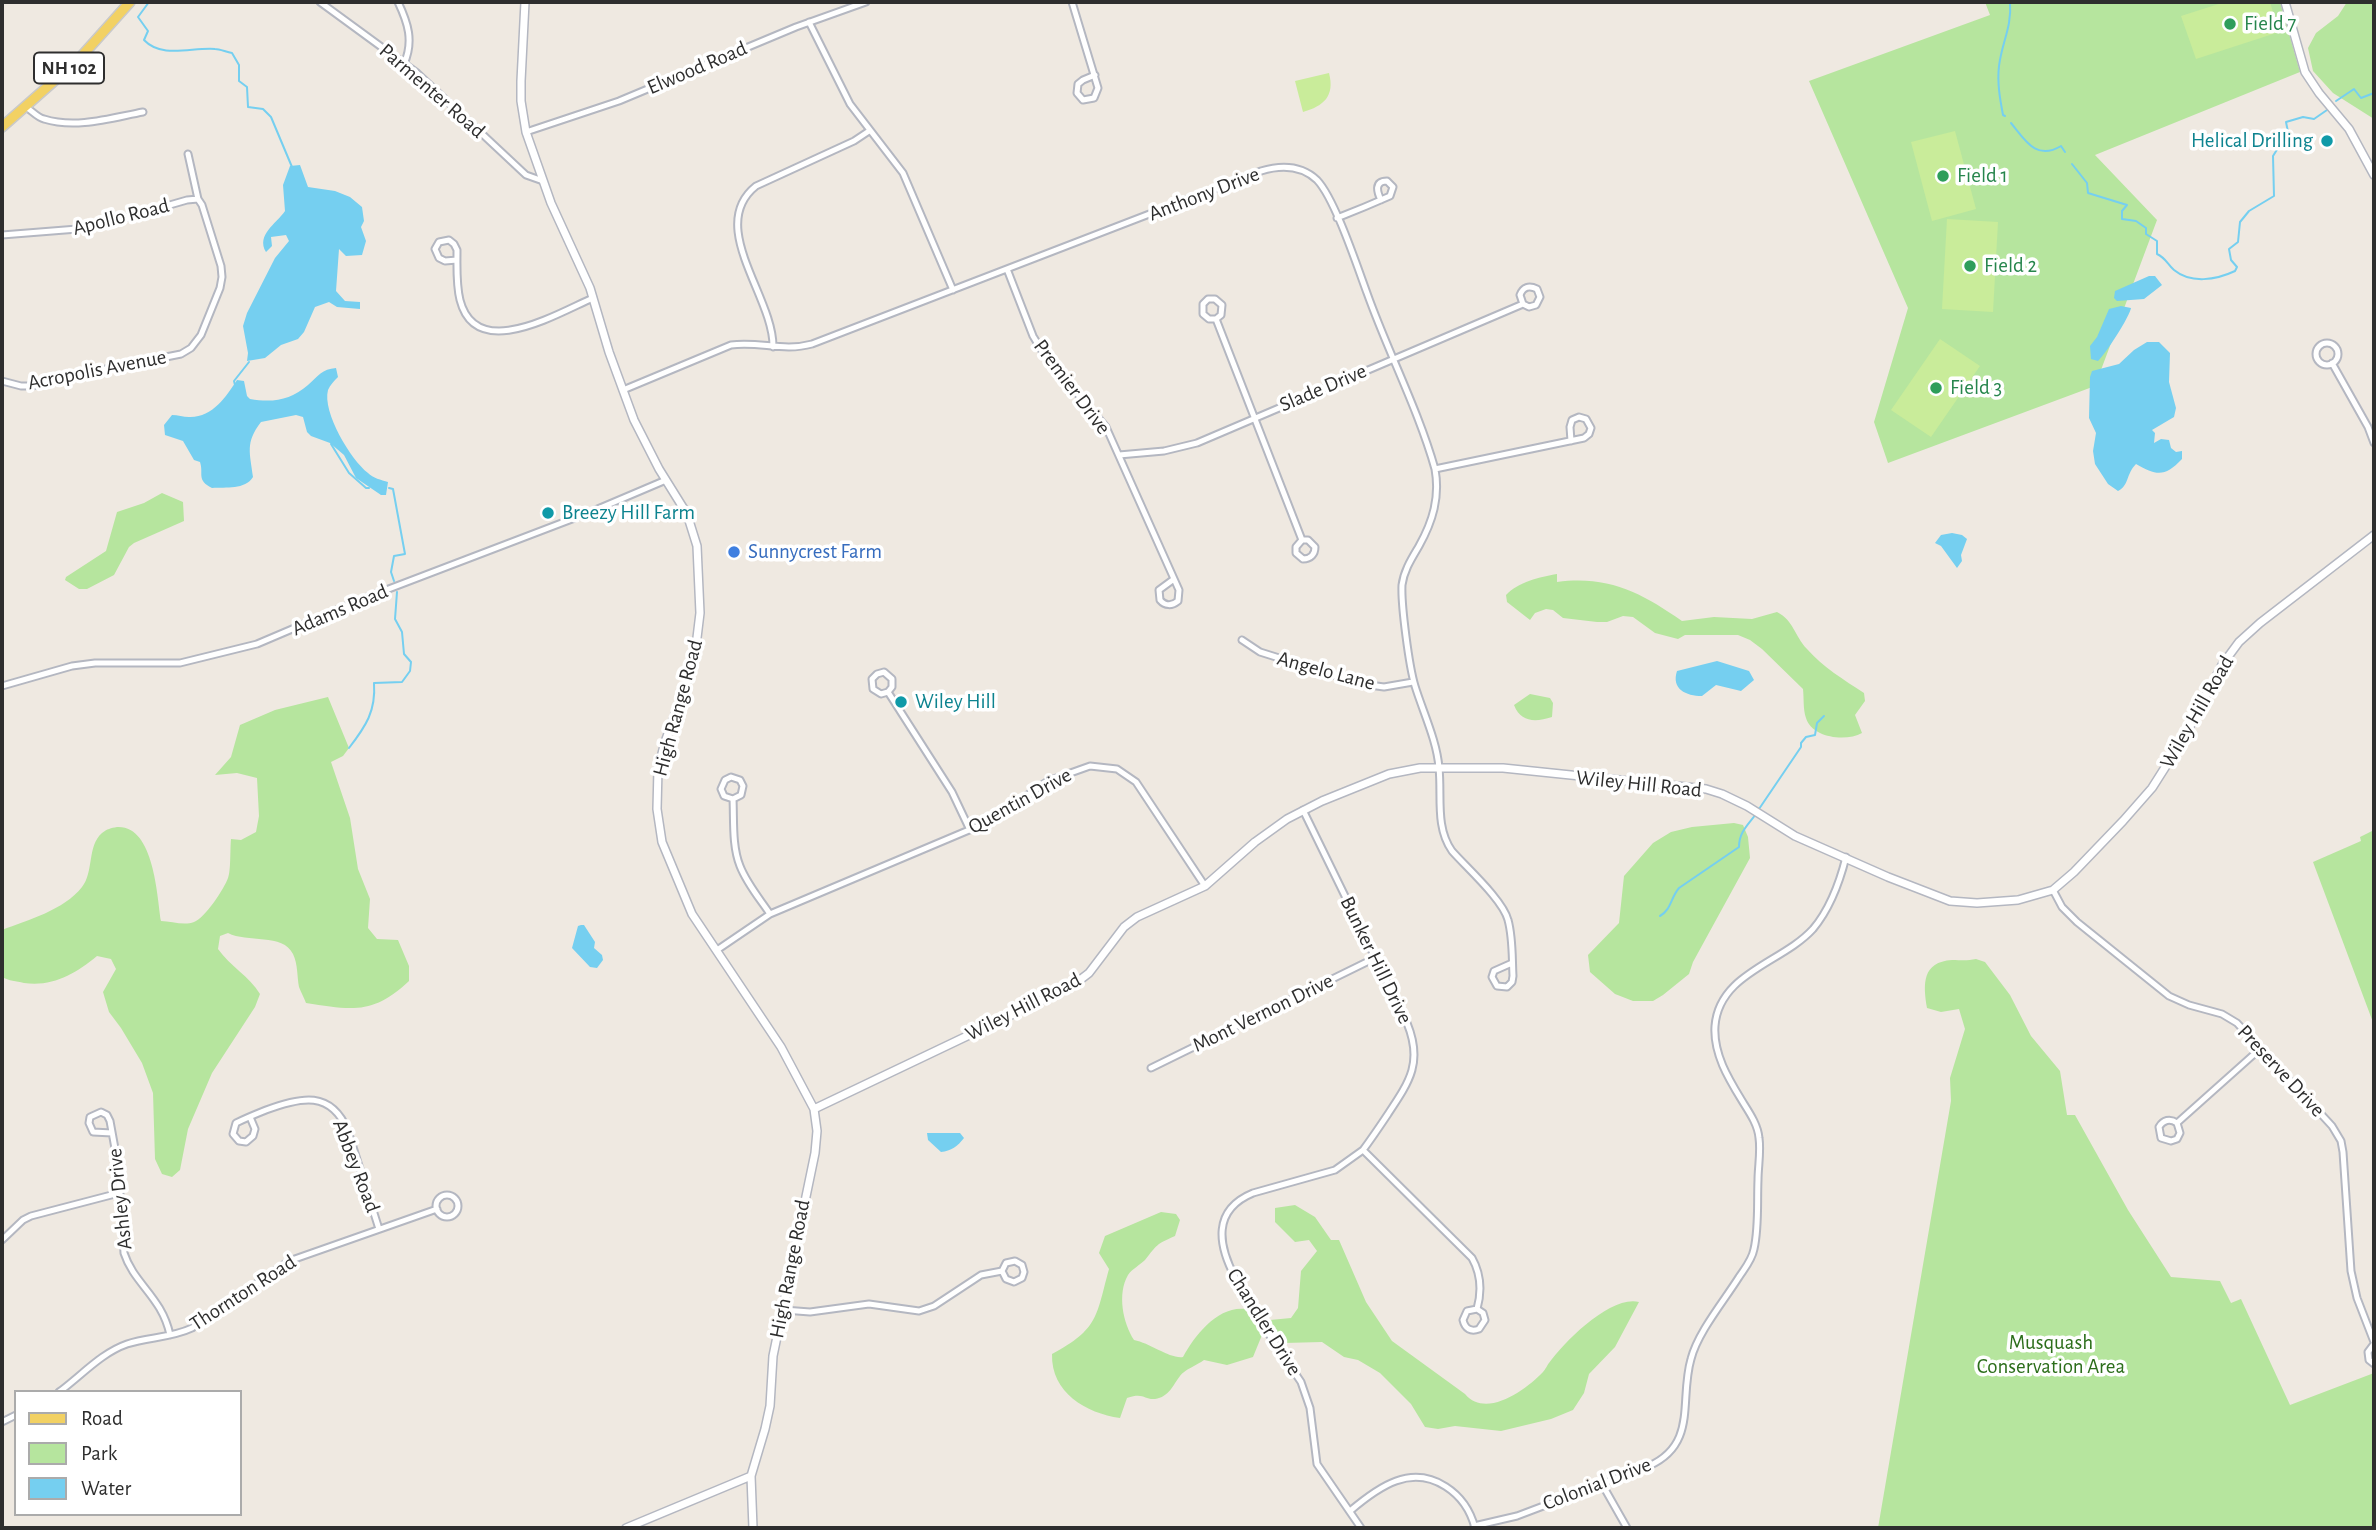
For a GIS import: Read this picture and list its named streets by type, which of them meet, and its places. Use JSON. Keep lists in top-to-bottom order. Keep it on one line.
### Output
{"streets":{"main road":["NH 102"],"street":["Elwood Road","Parmenter Road","Anthony Drive","Apollo Road","Acropolis Avenue","Premier Drive","Slade Drive","Adams Road","Angelo Lane","High Range Road","Wiley Hill Road","Quentin Drive","Bunker Hill Drive","Mont Vernon Drive","Preserve Drive","Abbey Road","Ashley Drive","Thornton Road","Chandler Drive","Colonial Drive"]},"crossings":[["Elwood Road","High Range Road"],["Parmenter Road","High Range Road"],["Anthony Drive","Premier Drive"],["Anthony Drive","Slade Drive"],["Anthony Drive","Angelo Lane"],["Anthony Drive","High Range Road"],["Anthony Drive","Wiley Hill Road"],["Apollo Road","Acropolis Avenue"],["Premier Drive","Slade Drive"],["Adams Road","High Range Road"],["High Range Road","Wiley Hill Road"],["High Range Road","Quentin Drive"],["Wiley Hill Road","Quentin Drive"],["Wiley Hill Road","Bunker Hill Drive"],["Wiley Hill Road","Preserve Drive"],["Wiley Hill Road","Colonial Drive"],["Bunker Hill Drive","Mont Vernon Drive"],["Bunker Hill Drive","Chandler Drive"],["Abbey Road","Thornton Road"],["Ashley Drive","Thornton Road"]],"parks":["Musquash Conservation Area"],"places":["Field 7","Helical Drilling","Field 1","Field 2","Field 3","Breezy Hill Farm","Sunnycrest Farm","Wiley Hill"],"legend":["Road","Park","Water"]}
